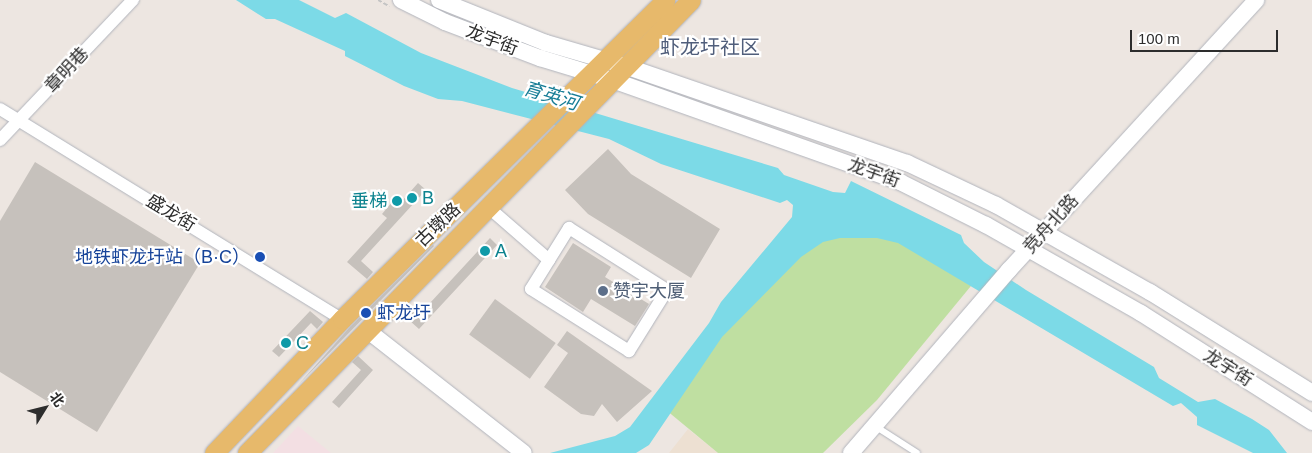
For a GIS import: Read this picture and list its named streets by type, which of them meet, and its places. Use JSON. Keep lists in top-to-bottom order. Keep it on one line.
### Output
{"streets":{"main road":["古墩路"],"street":["龙宇街","章明巷","盛龙街","竞舟北路"]},"crossings":[["龙宇街","竞舟北路"],["龙宇街","古墩路"],["章明巷","盛龙街"],["盛龙街","古墩路"]],"districts":["虾龙圩社区"],"water":["育英河"],"places":["B","垂梯","A","地铁虾龙圩站（B·C）","赞宇大厦","虾龙圩","C"],"scale_bar":"100 m","north":"top right"}
